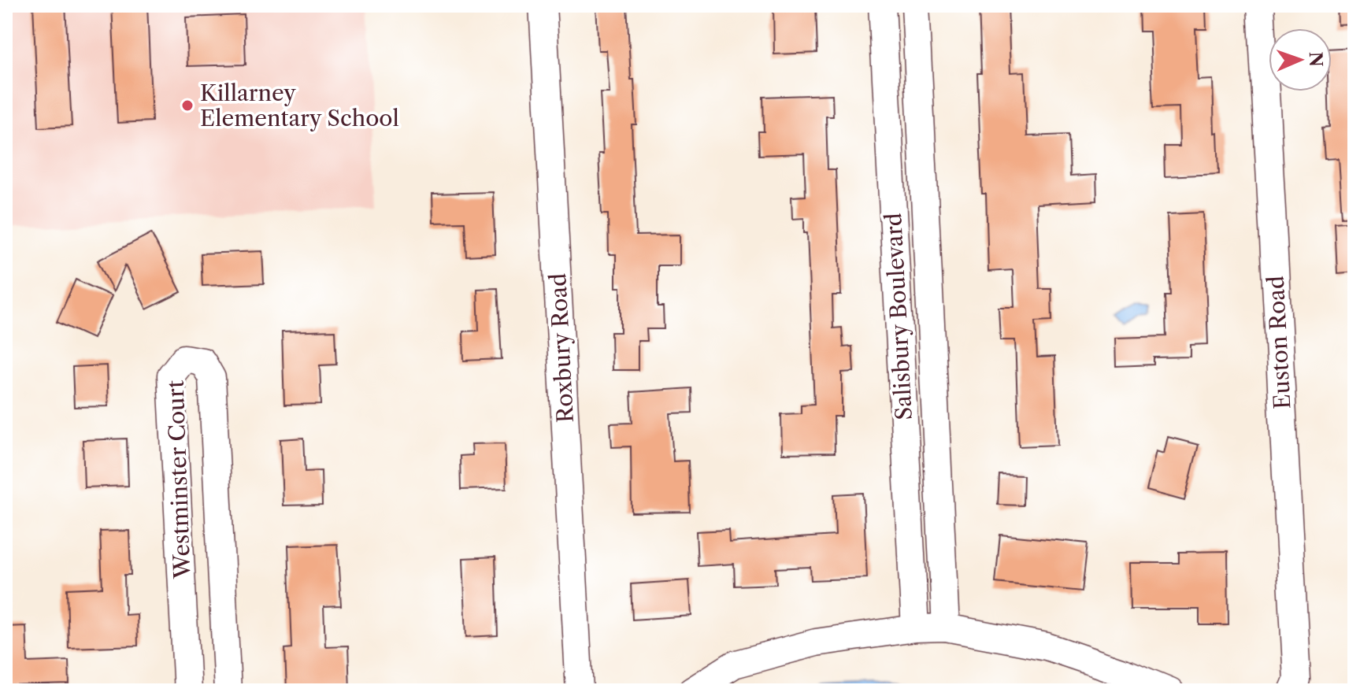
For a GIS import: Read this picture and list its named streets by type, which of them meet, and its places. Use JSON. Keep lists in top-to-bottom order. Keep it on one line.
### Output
{"streets":{"street":["Salisbury Boulevard","Euston Road","Roxbury Road","Westminster Court"]},"places":["Killarney Elementary School"],"north":"right"}
